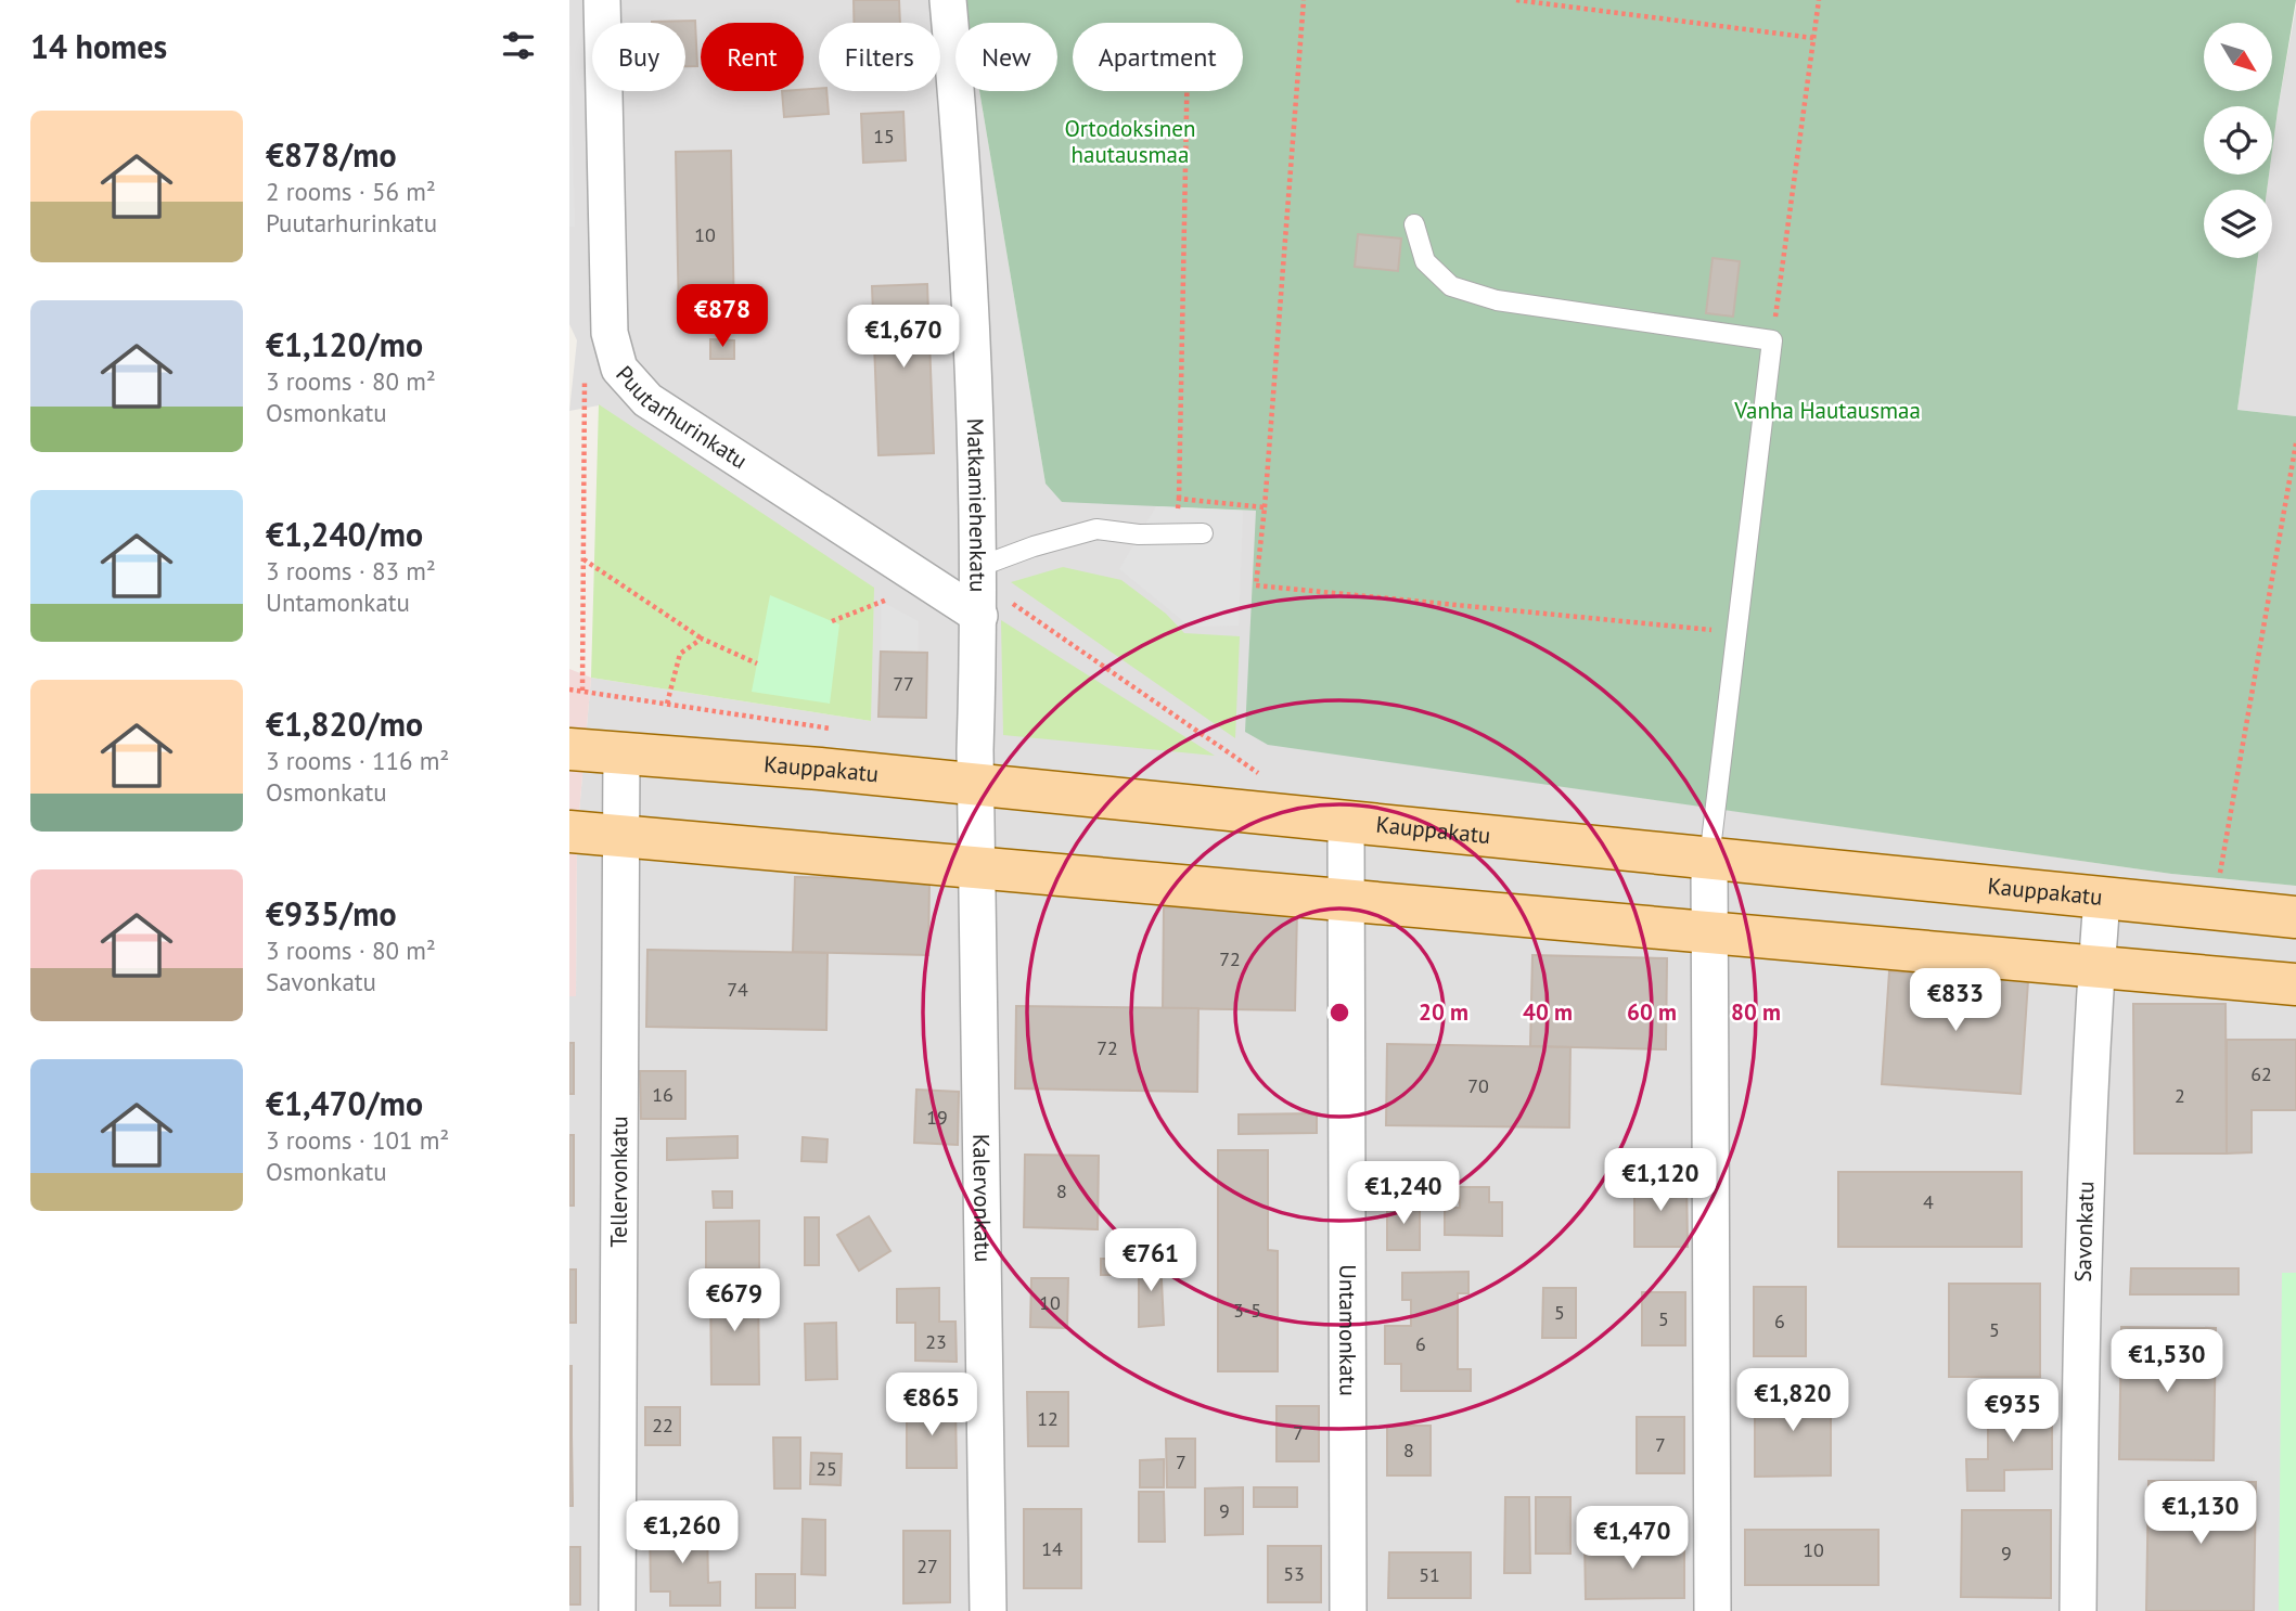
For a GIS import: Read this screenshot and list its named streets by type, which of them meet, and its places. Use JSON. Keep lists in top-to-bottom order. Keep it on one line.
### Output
{"streets":{"main road":["Kauppakatu"],"street":["Puutarhurinkatu","Matkamiehenkatu","Tellervonkatu","Kalervonkatu","Savonkatu","Untamonkatu"]},"crossings":[["Puutarhurinkatu","Matkamiehenkatu"],["Matkamiehenkatu","Kauppakatu"],["Matkamiehenkatu","Kalervonkatu"],["Kauppakatu","Tellervonkatu"],["Kauppakatu","Kalervonkatu"],["Kauppakatu","Savonkatu"],["Kauppakatu","Untamonkatu"]],"parks":["Ortodoksinen hautausmaa","Vanha Hautausmaa"],"house_numbers":["15","10","77","72","74","72","62","70","16","2","19","8","4","10","3-5","5","5","6","5","23","6","12","22","7","7","8","7","25","9","14","10","9","27","53","51"],"north":"bottom right","page":{"heading":"14 homes","chip":["Buy","Rent","Filters","New","Apartment"],"list":[{"name":"€878/mo","note":"2 rooms · 56 m² · Puutarhurinkatu"},{"name":"€1,120/mo","note":"3 rooms · 80 m² · Osmonkatu"},{"name":"€1,240/mo","note":"3 rooms · 83 m² · Untamonkatu"},{"name":"€1,820/mo","note":"3 rooms · 116 m² · Osmonkatu"},{"name":"€935/mo","note":"3 rooms · 80 m² · Savonkatu"},{"name":"€1,470/mo","note":"3 rooms · 101 m² · Osmonkatu"}],"price":["€878","€1,670","€833","€1,120","€1,240","€761","€679","€1,530","€1,820","€865","€935","€1,130","€1,260","€1,470"]},"rings":["20 m","40 m","60 m","80 m"]}
